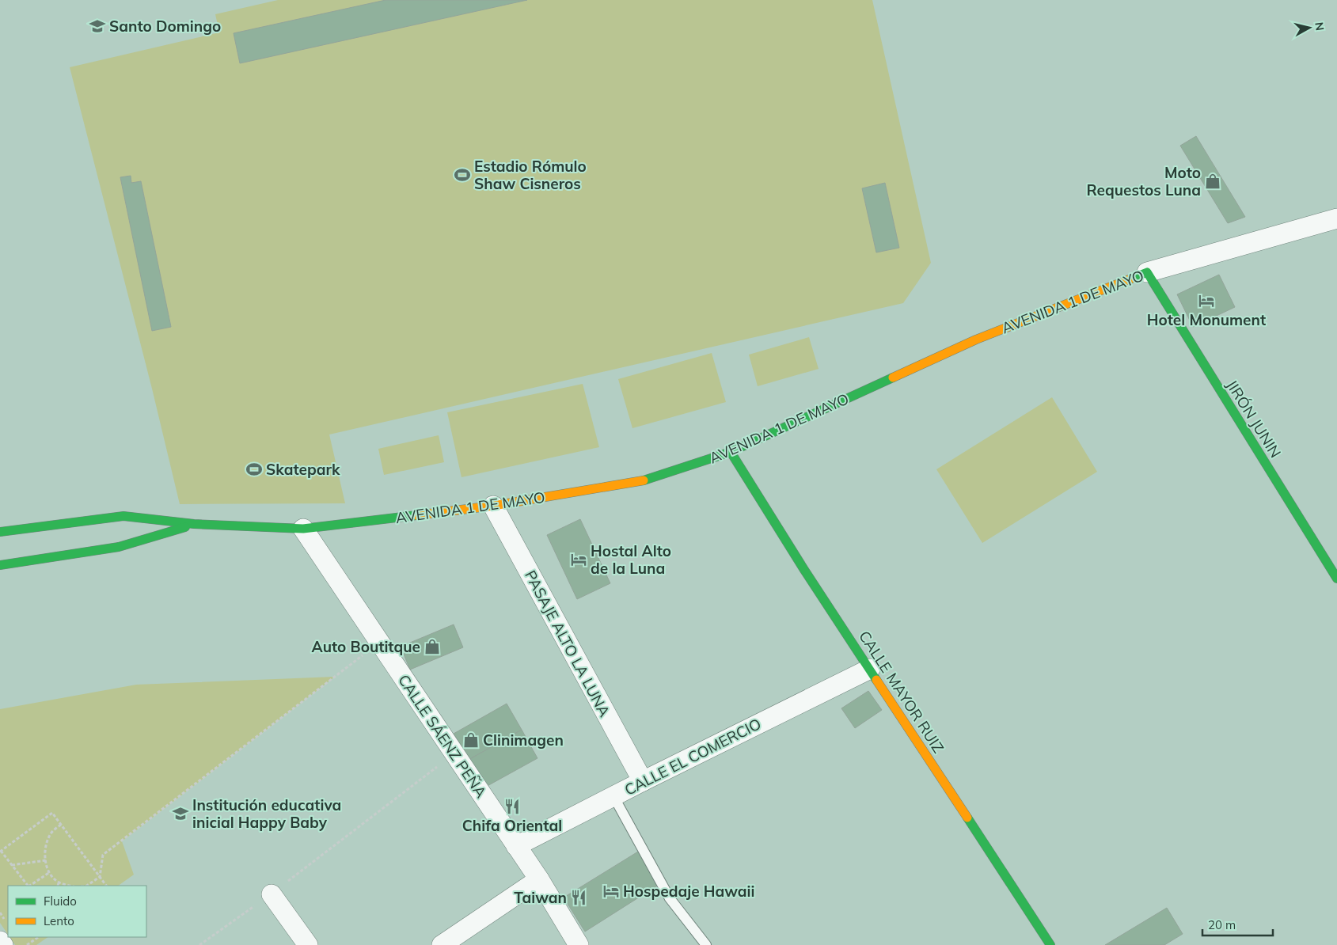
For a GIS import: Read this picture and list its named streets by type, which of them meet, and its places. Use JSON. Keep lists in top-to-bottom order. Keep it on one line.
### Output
{"streets":{"street":["AVENIDA 1 DE MAYO","JIRÓN JUNIN","PASAJE ALTO LA LUNA","CALLE MAYOR RUIZ","CALLE SÁENZ PEÑA","CALLE EL COMERCIO"]},"crossings":[["AVENIDA 1 DE MAYO","JIRÓN JUNIN"],["AVENIDA 1 DE MAYO","PASAJE ALTO LA LUNA"],["AVENIDA 1 DE MAYO","CALLE MAYOR RUIZ"],["AVENIDA 1 DE MAYO","CALLE SÁENZ PEÑA"],["PASAJE ALTO LA LUNA","CALLE EL COMERCIO"],["CALLE MAYOR RUIZ","CALLE EL COMERCIO"],["CALLE SÁENZ PEÑA","CALLE EL COMERCIO"]],"places":{"school or university":["Santo Domingo","Institución educativa inicial Happy Baby"],"sports":["Estadio Rómulo Shaw Cisneros","Skatepark"],"shop":["Moto Requestos Luna","Auto Boutitque","Clinimagen"],"hotel":["Hotel Monument","Hostal Alto de la Luna","Hospedaje Hawaii"],"restaurant":["Chifa Oriental","Taiwan"]},"legend":["Fluido","Lento"],"scale_bar":"20 m","north":"right"}
